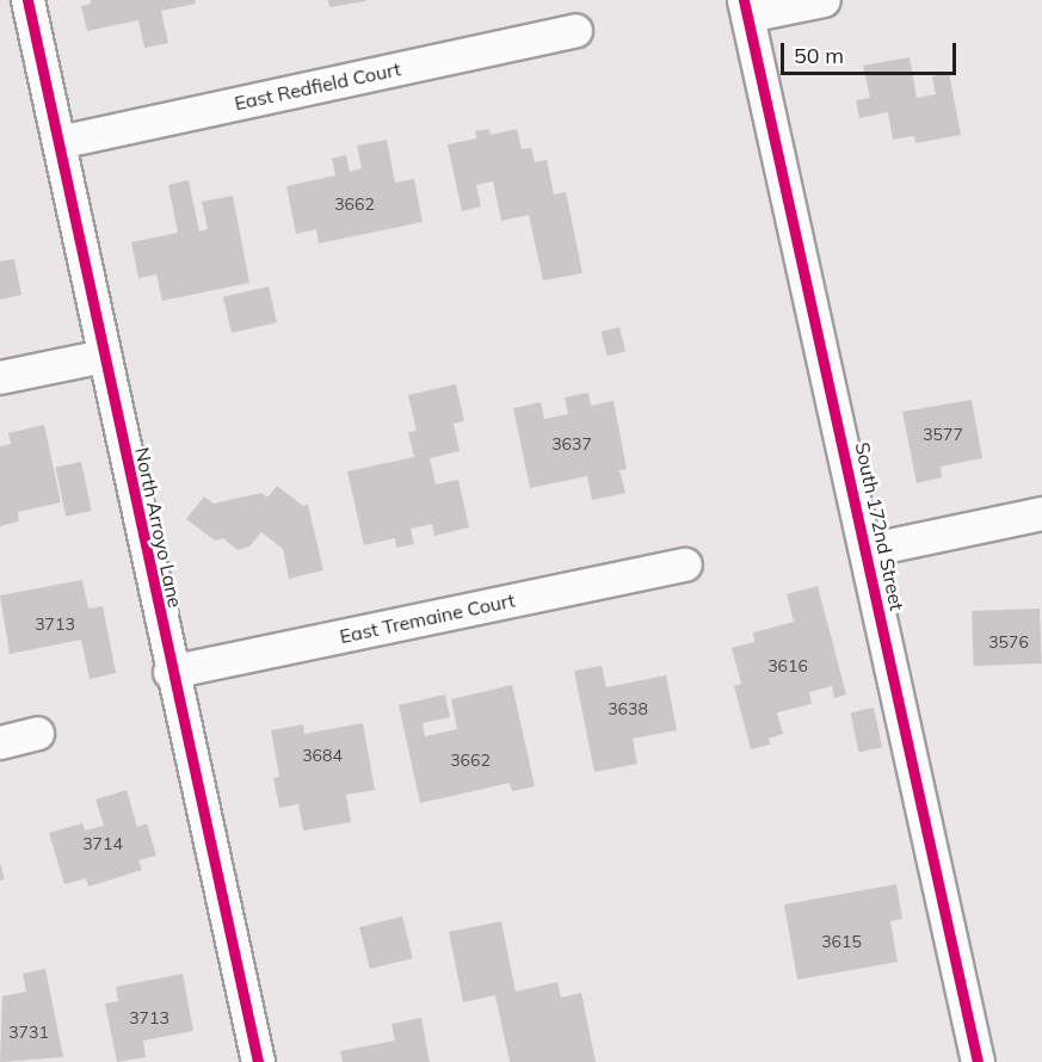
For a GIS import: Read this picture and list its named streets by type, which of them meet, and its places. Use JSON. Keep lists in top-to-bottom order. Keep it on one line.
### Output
{"streets":{"street":["East Redfield Court","South 172nd Street","North Arroyo Lane","East Tremaine Court"]},"crossings":[["East Redfield Court","North Arroyo Lane"],["North Arroyo Lane","East Tremaine Court"]],"house_numbers":["3662","3577","3637","3713","3576","3616","3638","3684","3662","3714","3615","3713","3731"],"scale_bar":"50 m"}
